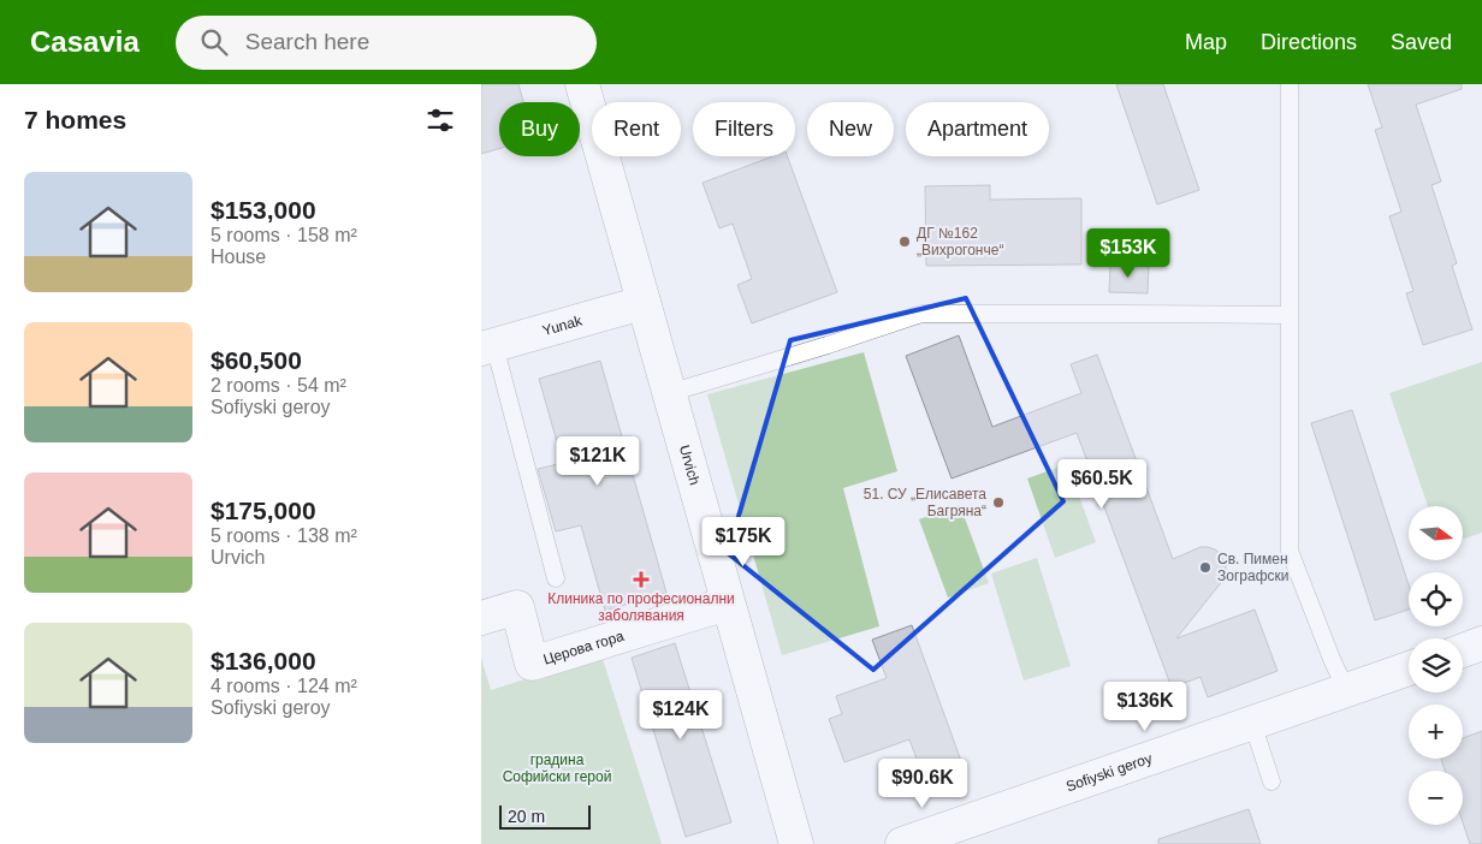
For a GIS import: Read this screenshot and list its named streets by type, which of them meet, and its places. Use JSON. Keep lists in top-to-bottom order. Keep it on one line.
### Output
{"streets":{"street":["Yunak","Urvich","Церова гора","Sofiyski geroy"]},"crossings":[["Yunak","Urvich"],["Urvich","Церова гора"]],"parks":["градина Софийски герой"],"places":{"other":["ДГ №162 „Вихрогонче“","51. СУ „Елисавета Багряна“","Св. Пимен Зографски"],"health":["Клиника по професионални заболявания"]},"scale_bar":"20 m","north":"right","page":{"header":"Casavia","search":"Search here","nav":["Map","Directions","Saved"],"heading":"7 homes","chip":["Buy","Rent","Filters","New","Apartment"],"list":[{"name":"$153,000","note":"5 rooms · 158 m² · House"},{"name":"$60,500","note":"2 rooms · 54 m² · Sofiyski geroy"},{"name":"$175,000","note":"5 rooms · 138 m² · Urvich"},{"name":"$136,000","note":"4 rooms · 124 m² · Sofiyski geroy"}],"price":["$153K","$121K","$60.5K","$175K","$136K","$124K","$90.6K"],"map_buttons":["+","−"],"scale":"20 m"}}
